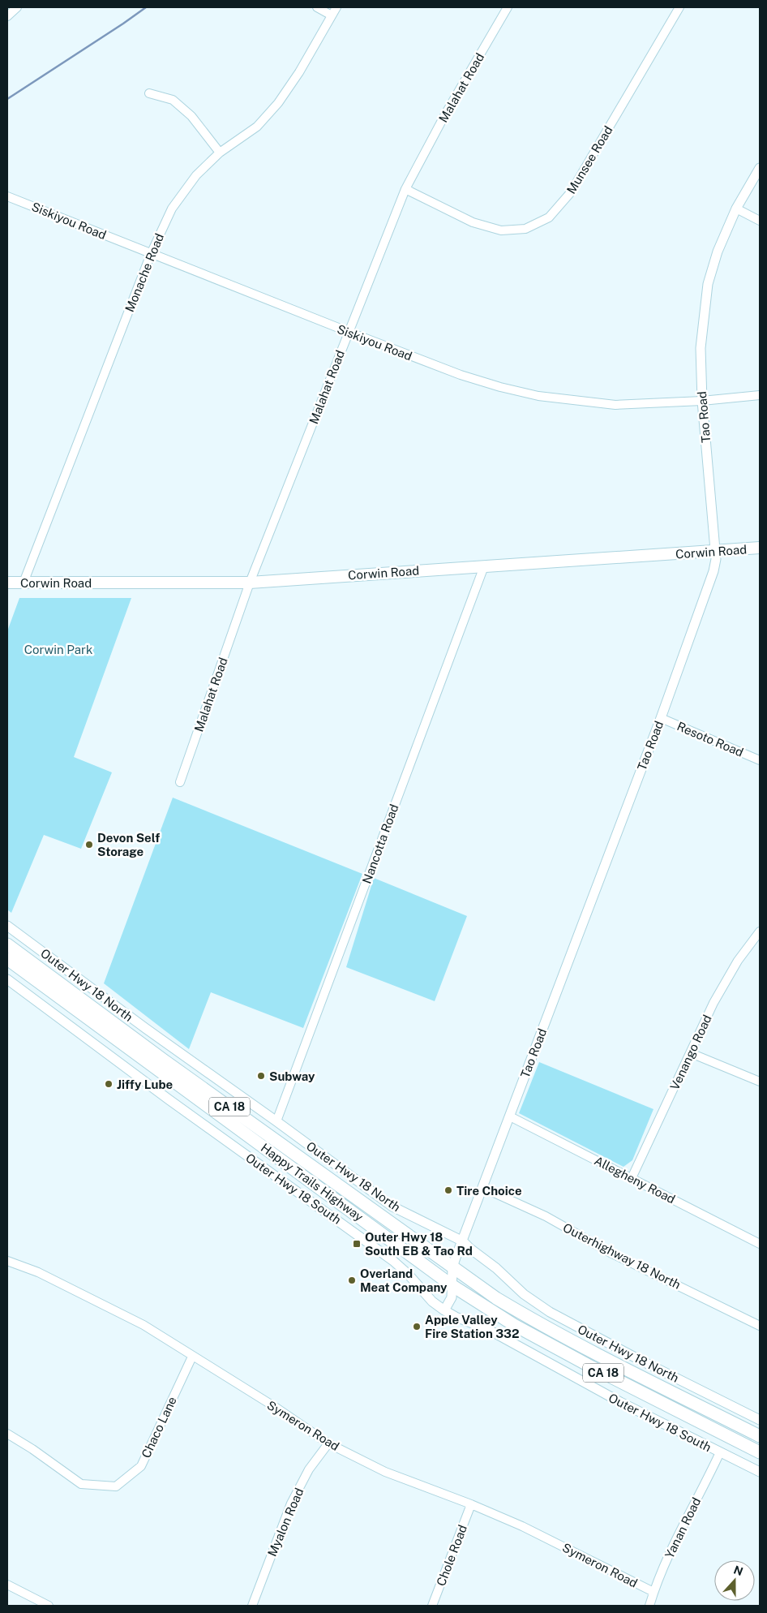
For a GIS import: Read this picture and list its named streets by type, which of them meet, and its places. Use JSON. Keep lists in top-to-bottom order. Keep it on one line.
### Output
{"streets":{"main road":["Corwin Road","CA 18","Happy Trails Highway"],"street":["Malahat Road","Munsee Road","Siskiyou Road","Monache Road","Tao Road","Resoto Road","Nancotta Road","Outer Hwy 18 North","Venango Road","Allegheny Road","Outer Hwy 18 South","Outerhighway 18 North","Symeron Road","Chaco Lane","Myalon Road","Yanan Road","Chole Road"]},"crossings":[["Malahat Road","Munsee Road"],["Malahat Road","Siskiyou Road"],["Malahat Road","Corwin Road"],["Siskiyou Road","Monache Road"],["Siskiyou Road","Tao Road"],["Monache Road","Corwin Road"],["Tao Road","Corwin Road"],["Tao Road","Resoto Road"],["Tao Road","Outer Hwy 18 North"],["Tao Road","Allegheny Road"],["Tao Road","Happy Trails Highway"],["Tao Road","Outer Hwy 18 South"],["Tao Road","Outerhighway 18 North"],["Corwin Road","Nancotta Road"],["Nancotta Road","Outer Hwy 18 North"],["Venango Road","Allegheny Road"],["Outer Hwy 18 South","Yanan Road"],["Symeron Road","Chaco Lane"],["Symeron Road","Myalon Road"],["Symeron Road","Yanan Road"],["Symeron Road","Chole Road"]],"parks":["Corwin Park"],"places":{"other":["Devon Self Storage","Subway","Jiffy Lube","Tire Choice","Overland Meat Company","Apple Valley Fire Station 332"],"transit":["Outer Hwy 18 South EB & Tao Rd"]},"north":"top"}
